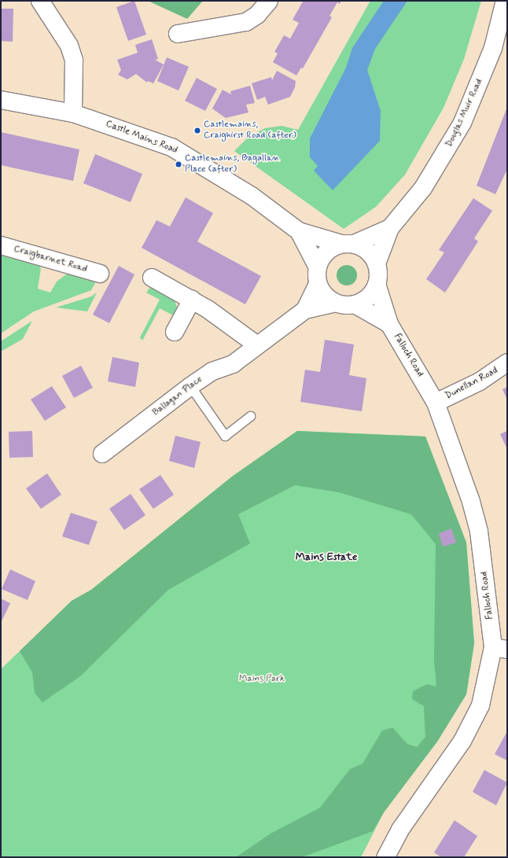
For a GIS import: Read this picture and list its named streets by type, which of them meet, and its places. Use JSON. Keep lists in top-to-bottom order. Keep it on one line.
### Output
{"streets":{"street":["Douglas Muir Road","Castle Mains Road","Craigbarnet Road","Falloch Road","Dunellan Road","Ballagan Place"]},"crossings":[["Douglas Muir Road","Castle Mains Road"],["Douglas Muir Road","Falloch Road"],["Douglas Muir Road","Ballagan Place"],["Castle Mains Road","Falloch Road"],["Castle Mains Road","Ballagan Place"],["Falloch Road","Dunellan Road"],["Falloch Road","Ballagan Place"]],"districts":["Mains Estate"],"parks":["Mains Park"],"places":["Castlemains, Craighirst Road (after)","Castlemains, Bagallan Place (after)"]}
